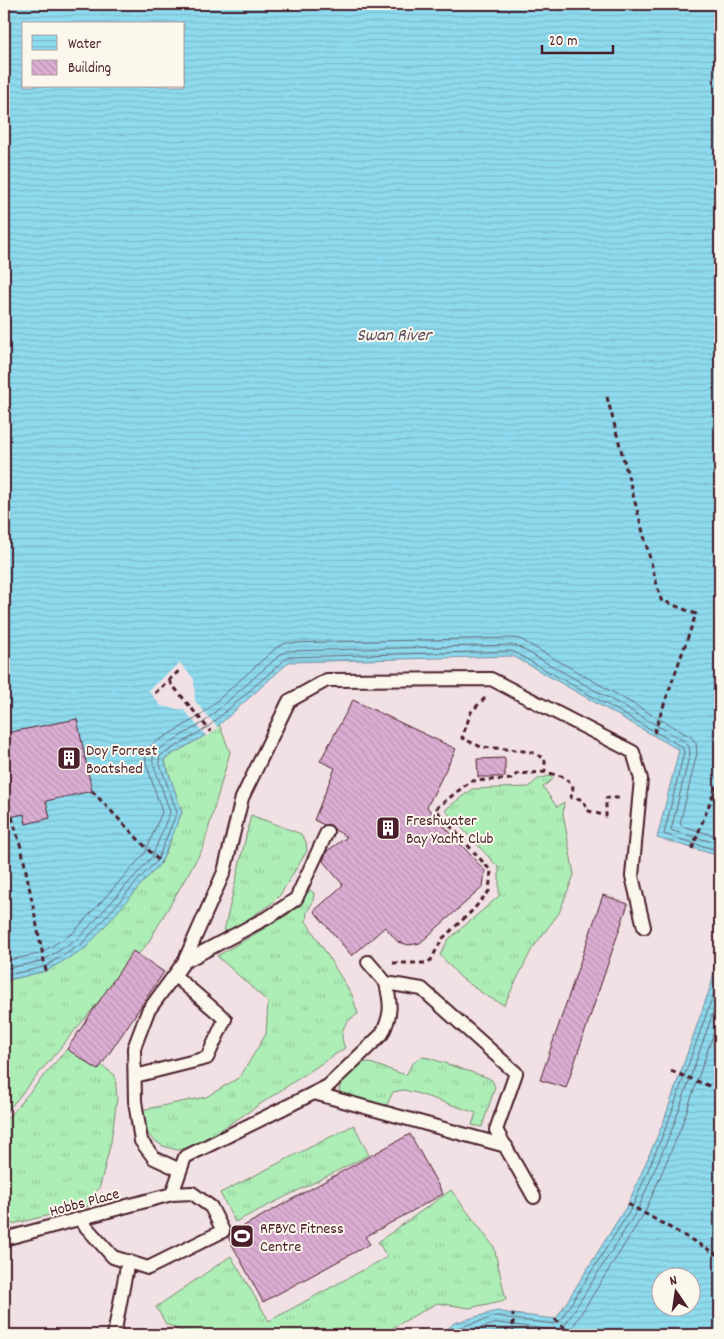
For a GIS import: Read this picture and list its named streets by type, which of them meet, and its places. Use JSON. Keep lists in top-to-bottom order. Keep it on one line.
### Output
{"streets":{"lane":["Hobbs Place"]},"water":["Swan River"],"places":{"building":["Doy Forrest Boatshed","Freshwater Bay Yacht Club"],"sports":["RFBYC Fitness Centre"]},"legend":["Water","Building"],"scale_bar":"20 m","north":"top"}
